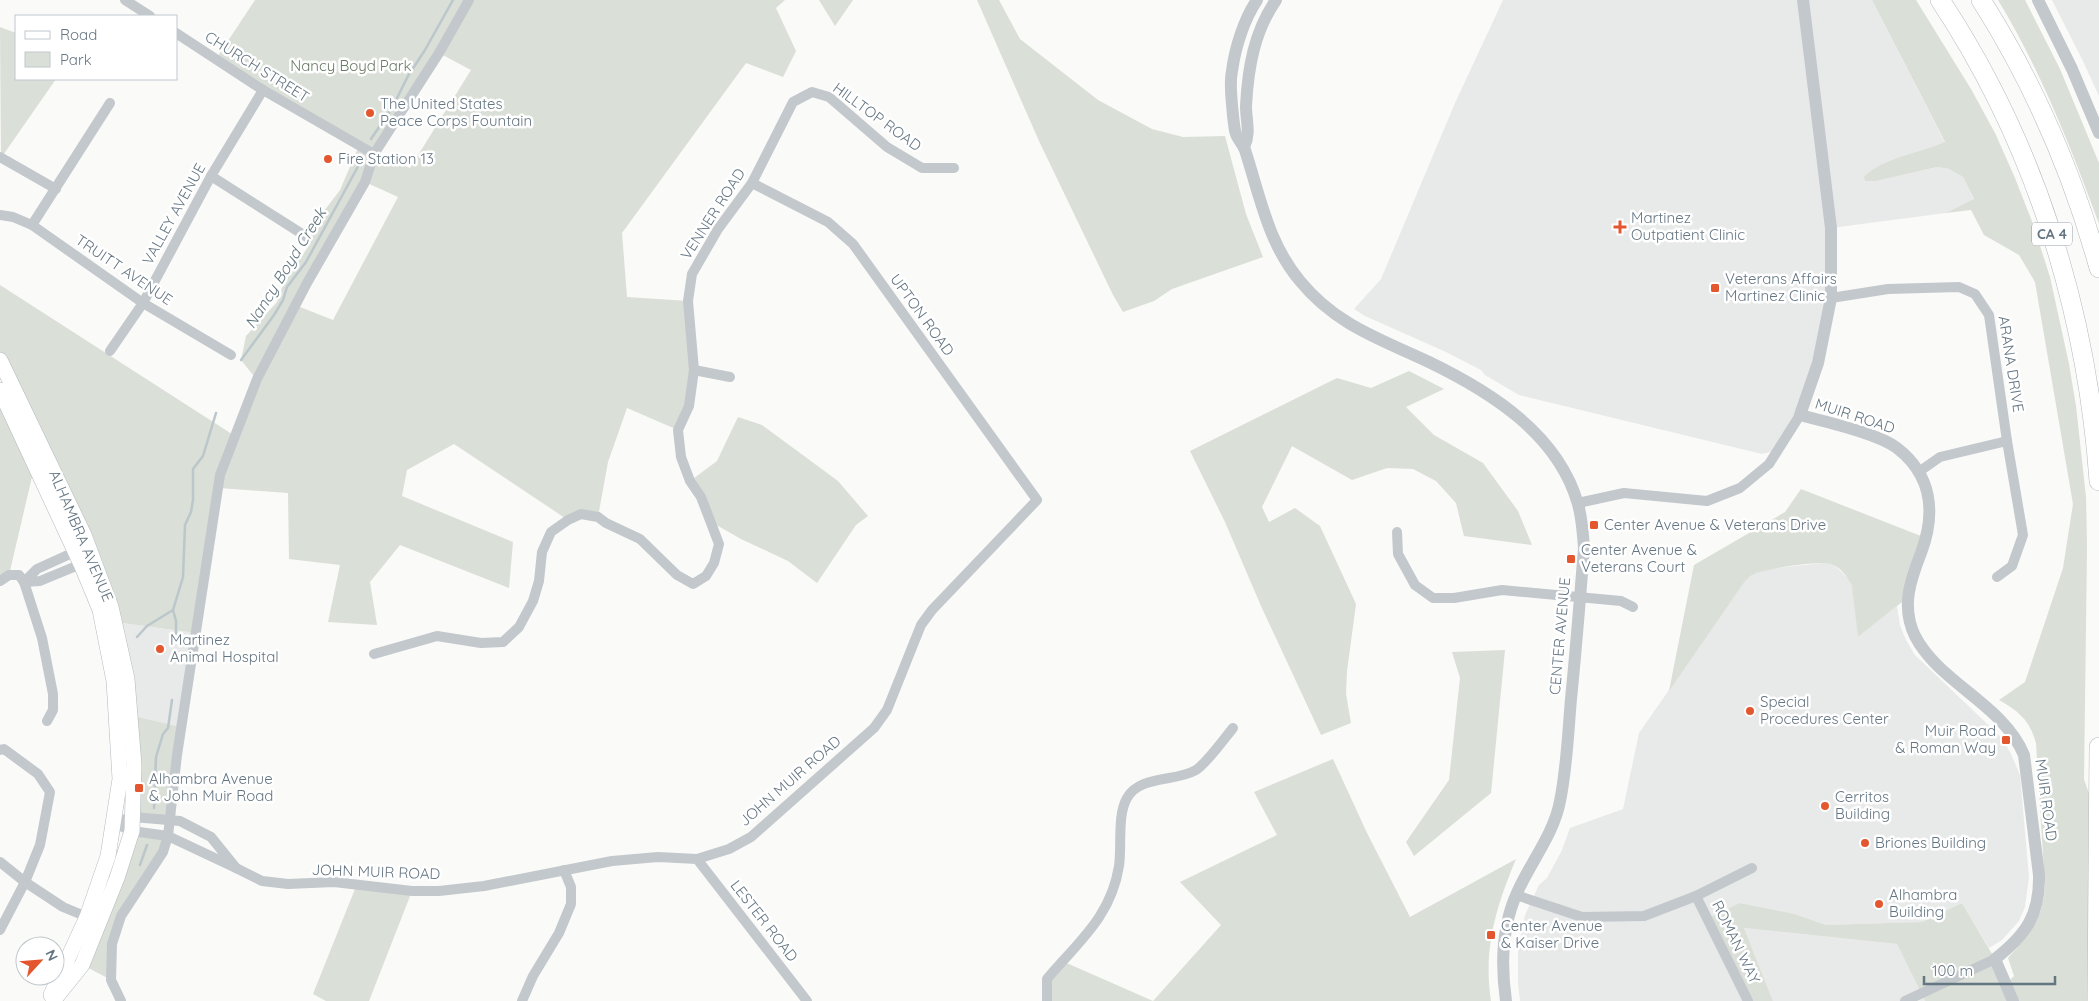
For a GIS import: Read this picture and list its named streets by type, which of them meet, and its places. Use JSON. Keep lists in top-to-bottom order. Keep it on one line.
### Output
{"streets":{"highway":["CA 4"],"main road":["ALHAMBRA AVENUE"],"street":["CHURCH STREET","HILLTOP ROAD","VALLEY AVENUE","VENNER ROAD","TRUITT AVENUE","UPTON ROAD","ARANA DRIVE","MUIR ROAD","CENTER AVENUE","JOHN MUIR ROAD","LESTER ROAD","ROMAN WAY"]},"crossings":[["CHURCH STREET","VALLEY AVENUE"],["HILLTOP ROAD","VENNER ROAD"],["VALLEY AVENUE","TRUITT AVENUE"],["VENNER ROAD","UPTON ROAD"],["UPTON ROAD","JOHN MUIR ROAD"],["ARANA DRIVE","MUIR ROAD"],["ALHAMBRA AVENUE","JOHN MUIR ROAD"],["JOHN MUIR ROAD","LESTER ROAD"]],"water":["Nancy Boyd Creek"],"parks":["Nancy Boyd Park"],"places":{"other":["The United States Peace Corps Fountain","Fire Station 13","Martinez Animal Hospital","Special Procedures Center","Cerritos Building","Briones Building","Alhambra Building"],"health":["Martinez Outpatient Clinic"],"transit":["Veterans Affairs Martinez Clinic","Center Avenue & Veterans Drive","Center Avenue & Veterans Court","Muir Road & Roman Way","Alhambra Avenue & John Muir Road","Center Avenue & Kaiser Drive"]},"legend":["Road","Park"],"scale_bar":"100 m","north":"top right"}
